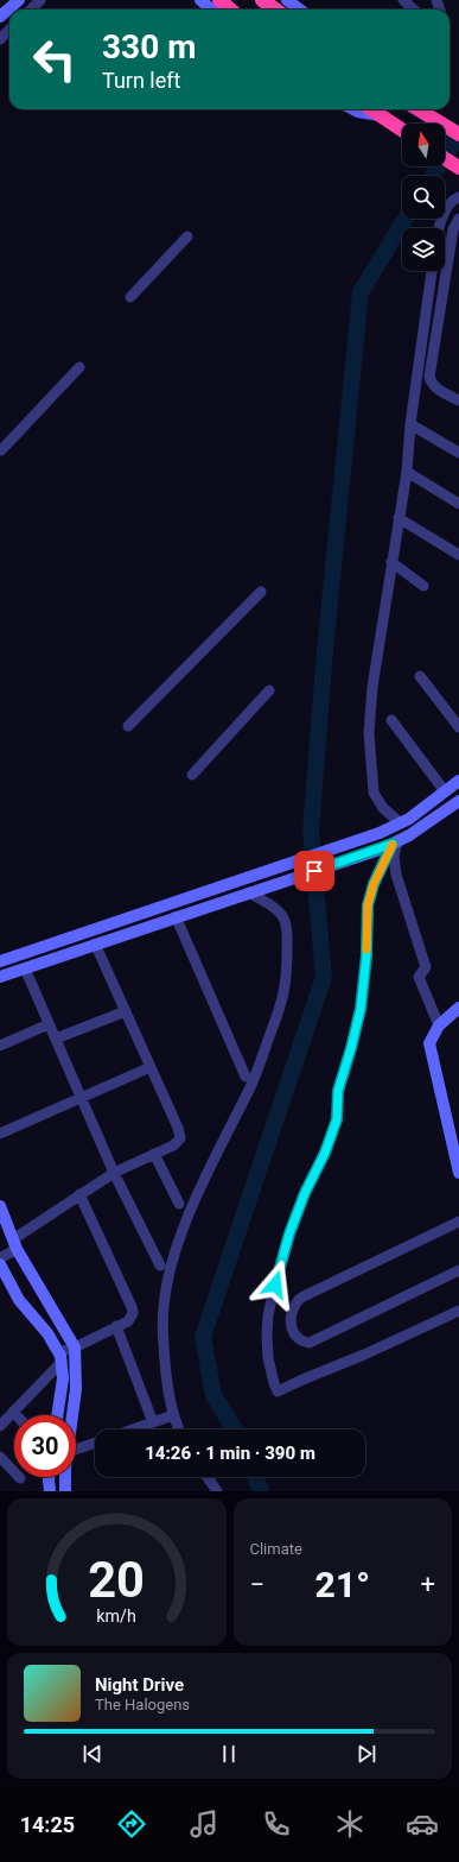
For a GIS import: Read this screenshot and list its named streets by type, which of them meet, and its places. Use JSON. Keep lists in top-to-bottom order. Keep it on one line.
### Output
{"north":"top","page":{"turn":["330 m","Turn left"],"limit":"30","trip":"14:26 · 1 min · 390 m","tile":"Climate","heat":["−","21°","+"],"song":["Night Drive","The Halogens"],"tabs":"14:25","gauge":["20","km/h"]}}
